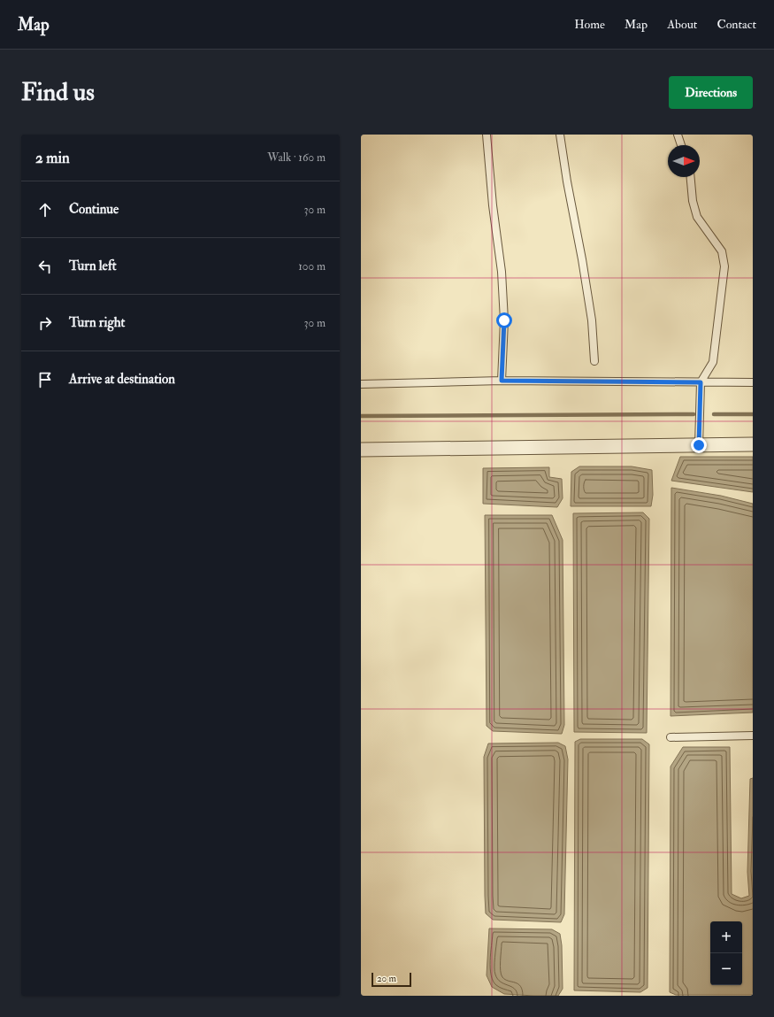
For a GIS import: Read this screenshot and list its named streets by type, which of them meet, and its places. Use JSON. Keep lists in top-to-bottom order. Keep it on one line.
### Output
{"scale_bar":"20 m","north":"right","page":{"header":"Map","nav":["Home","Map","About","Contact"],"buttons":"Directions","title":"Find us","heading":["2 min","Walk · 160 m"],"list":[["Continue","30 m"],["Turn left","100 m"],["Turn right","30 m"],"Arrive at destination"],"map_buttons":["+","−"],"scale":"20 m"}}
